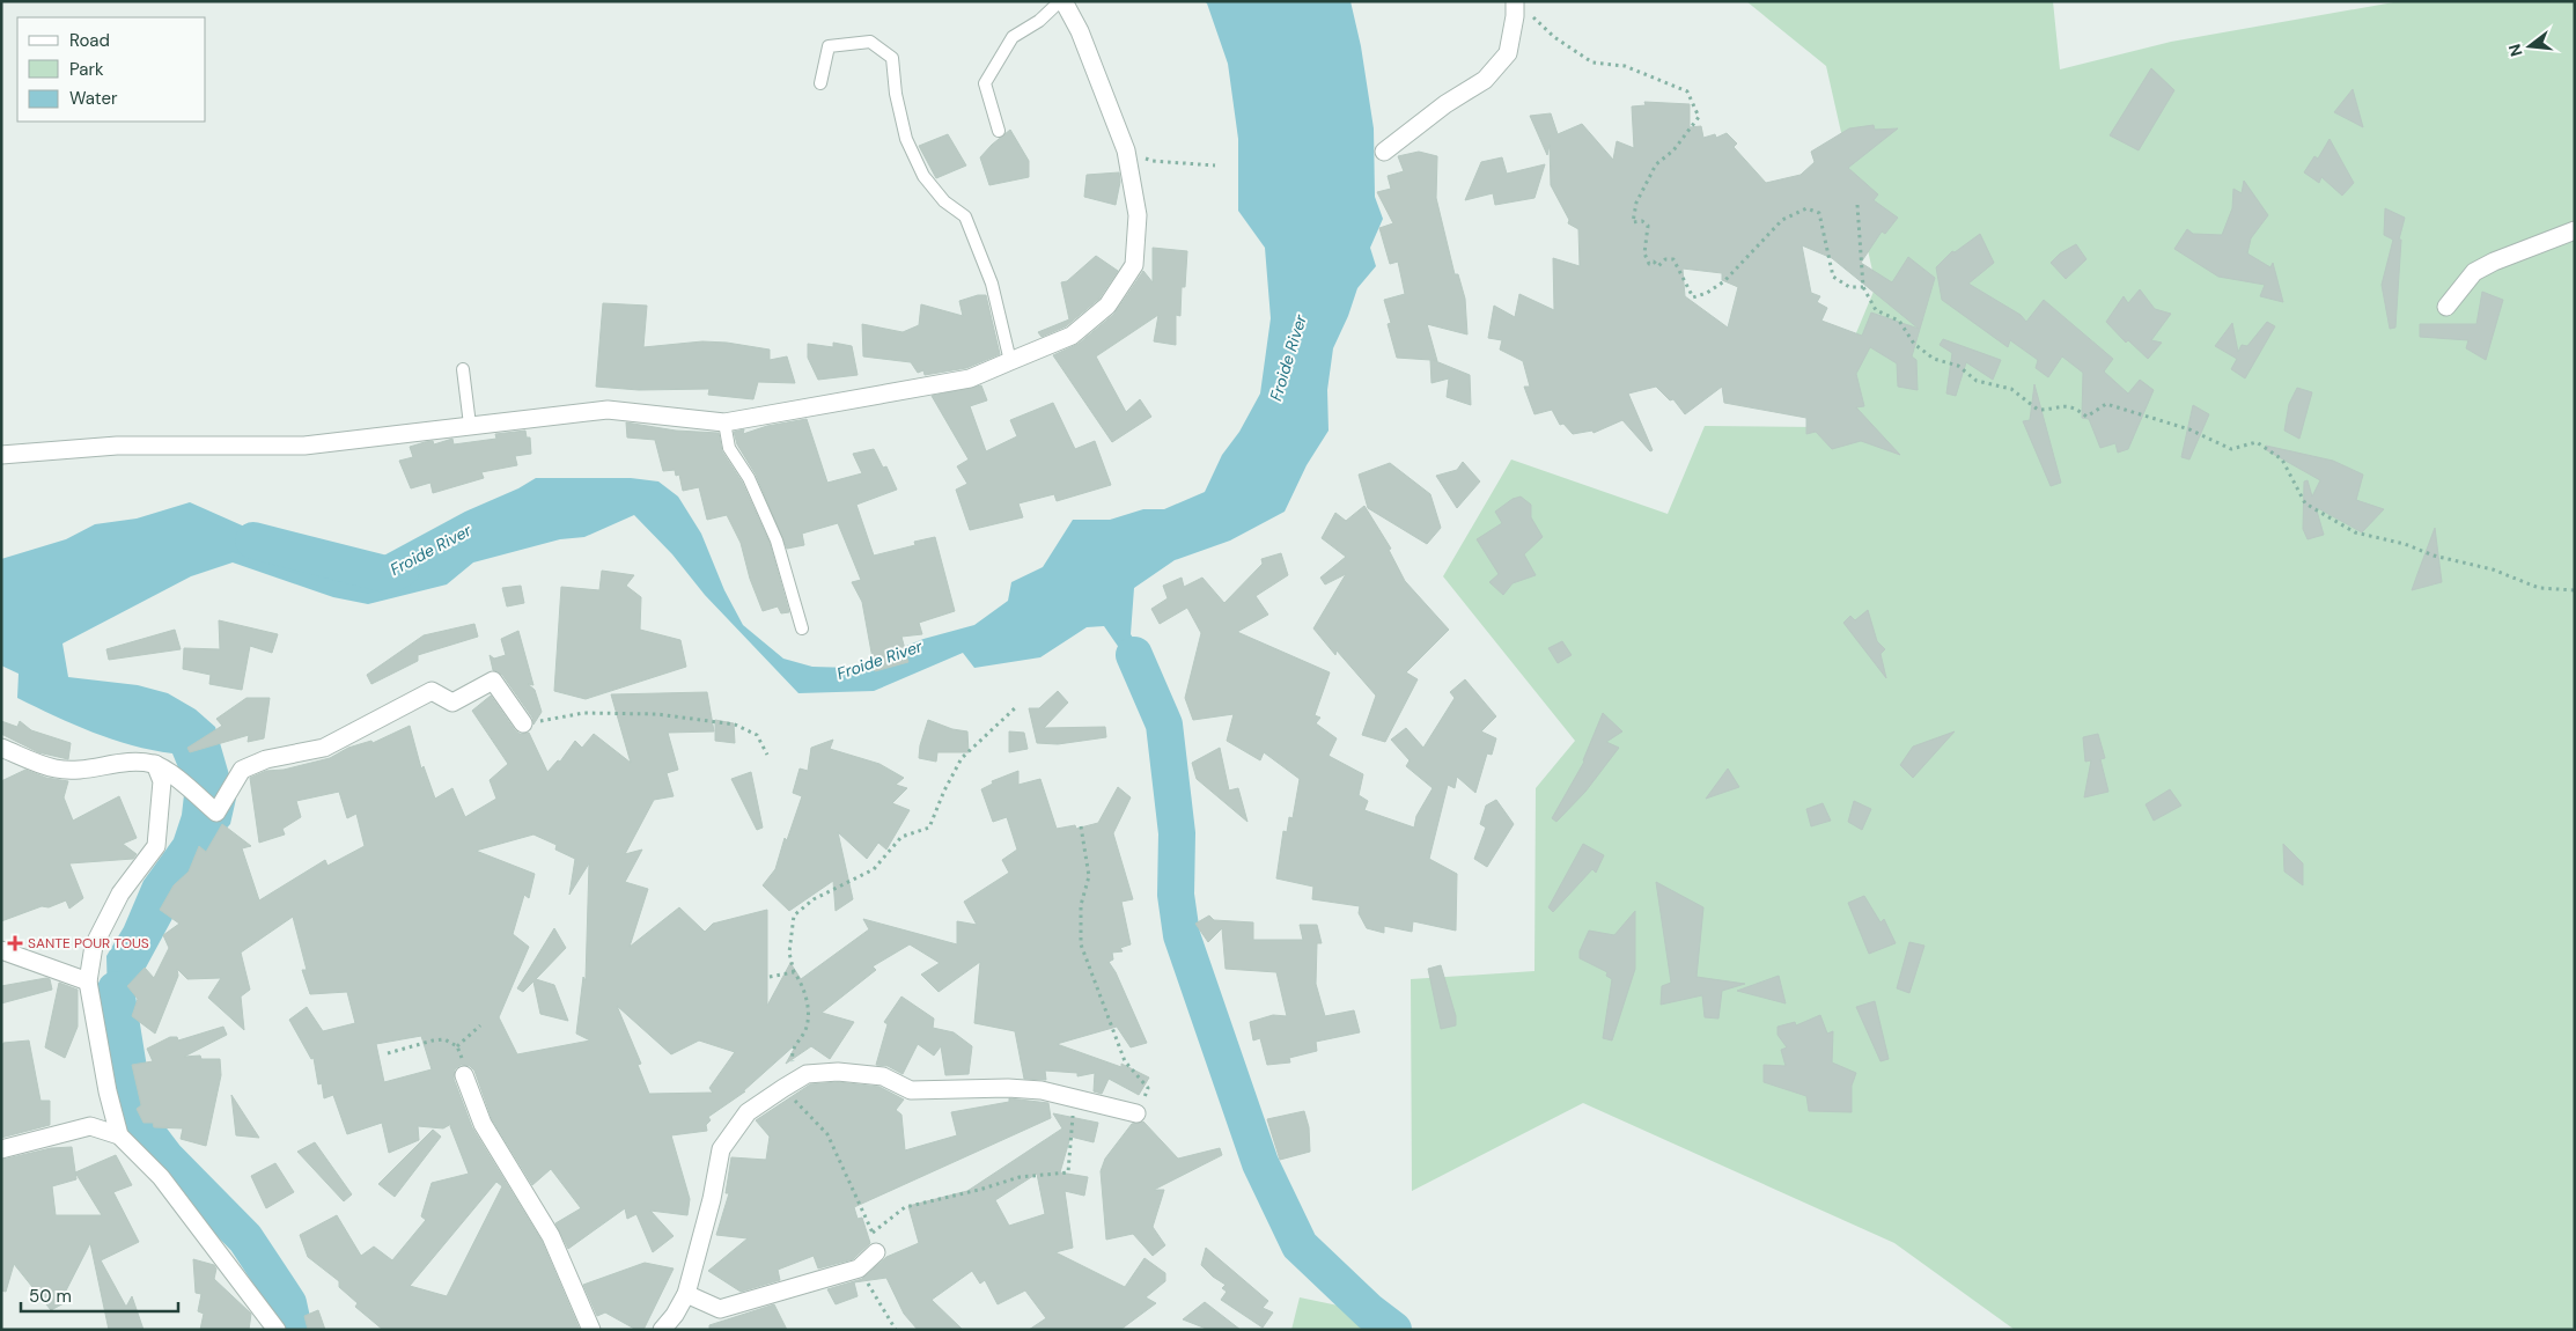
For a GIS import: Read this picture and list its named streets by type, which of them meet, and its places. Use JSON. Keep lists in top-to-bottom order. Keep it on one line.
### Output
{"water":["Froide River"],"places":{"health":["SANTE POUR TOUS"]},"legend":["Road","Park","Water"],"scale_bar":"50 m","north":"left"}
